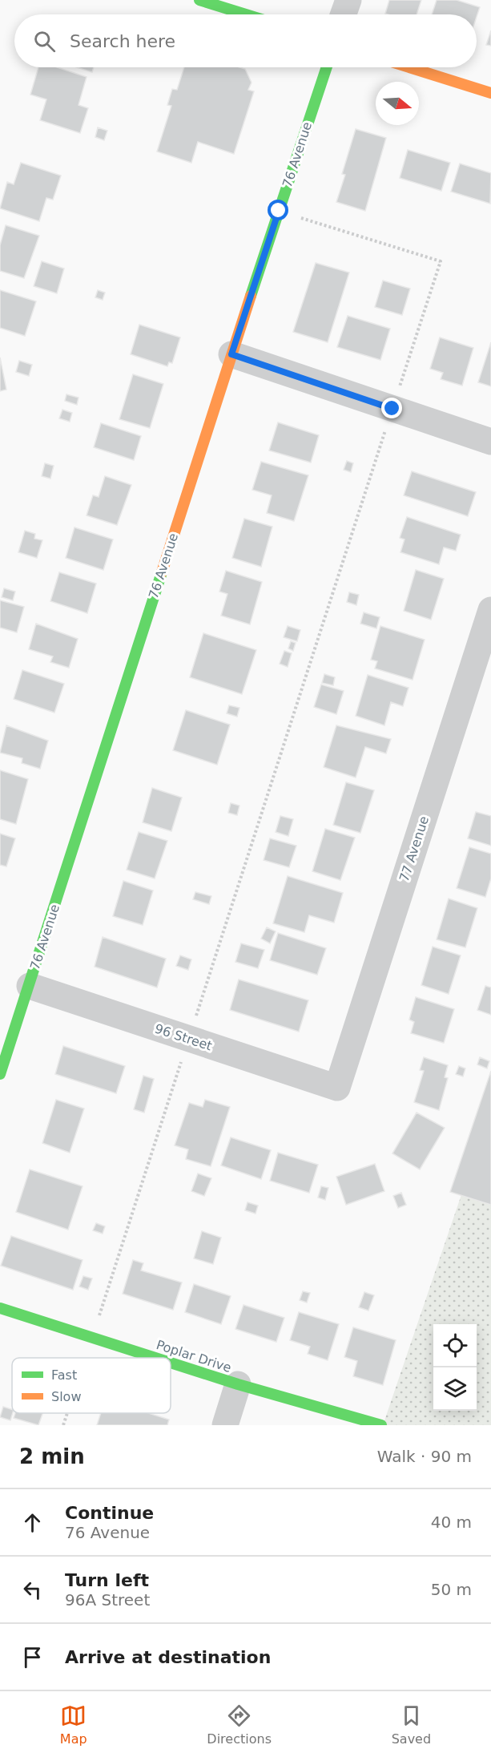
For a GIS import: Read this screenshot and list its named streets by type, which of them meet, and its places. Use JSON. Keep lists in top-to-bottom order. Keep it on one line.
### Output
{"streets":{"street":["76 Avenue","77 Avenue","96 Street","Poplar Drive"]},"crossings":[["76 Avenue","96 Street"],["77 Avenue","96 Street"]],"legend":["Fast","Slow"],"north":"right","page":{"search":"Search here","heading":["2 min","Walk · 90 m"],"list":[["Continue","76 Avenue","40 m"],["Turn left","96A Street","50 m"],"Arrive at destination"],"nav":["Map","Directions","Saved"]}}
